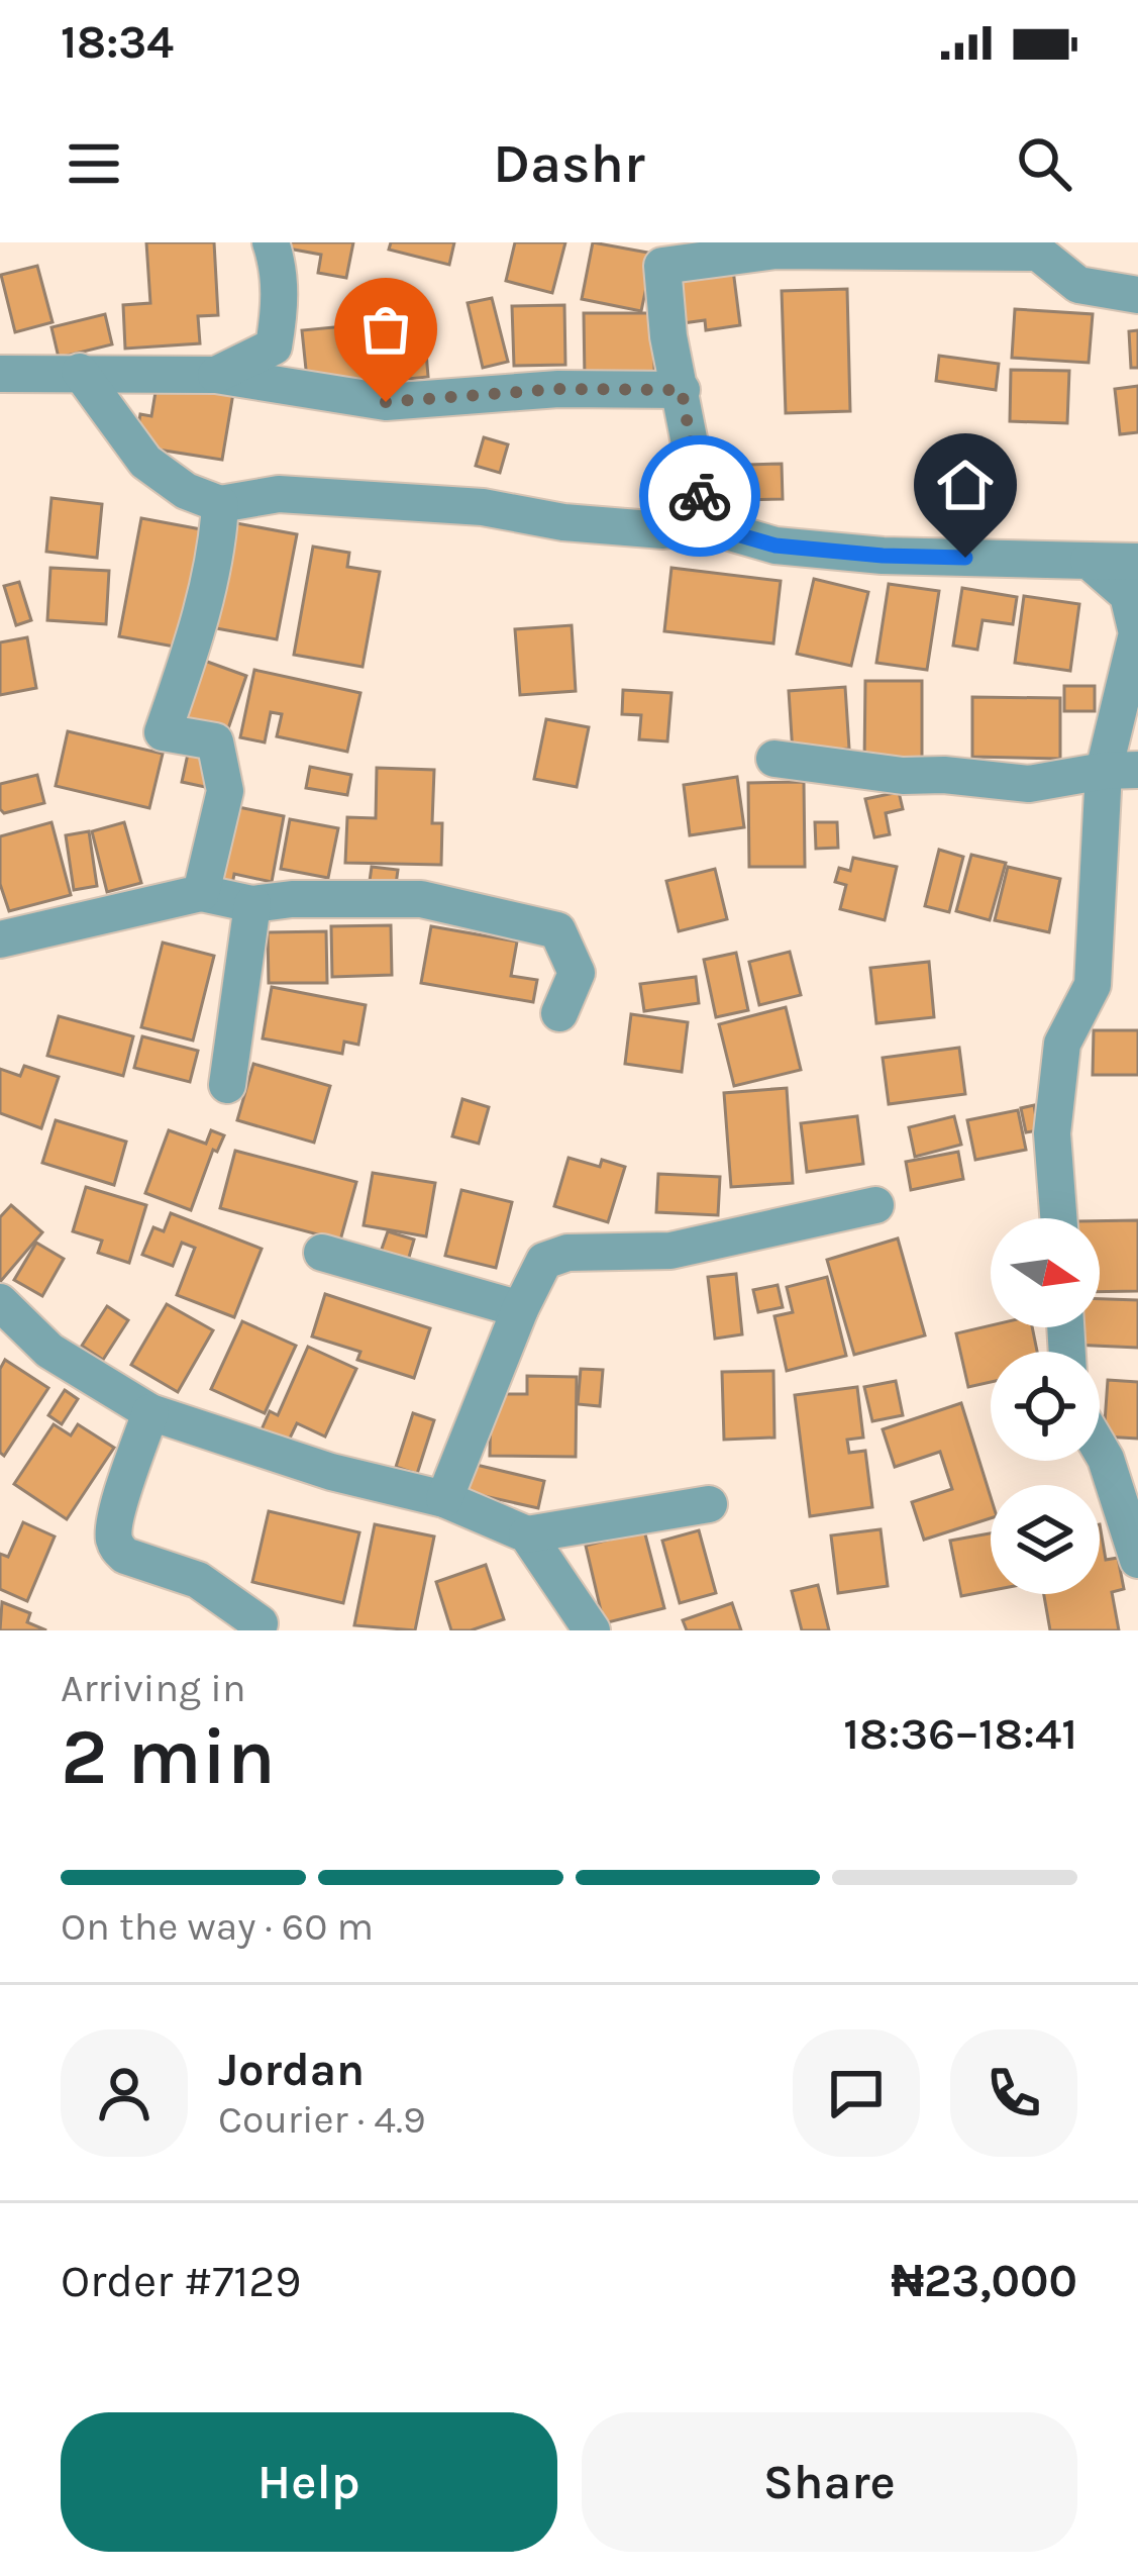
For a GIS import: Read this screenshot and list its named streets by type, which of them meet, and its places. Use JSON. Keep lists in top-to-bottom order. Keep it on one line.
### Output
{"north":"right","page":{"status":"18:34","header":"Dashr","heading":["2 min","Arriving in","18:36–18:41"],"panel":["Jordan","Courier · 4.9","Order #7129","₦23,000"],"bar":"On the way · 60 m","buttons":["Help","Share"]}}
